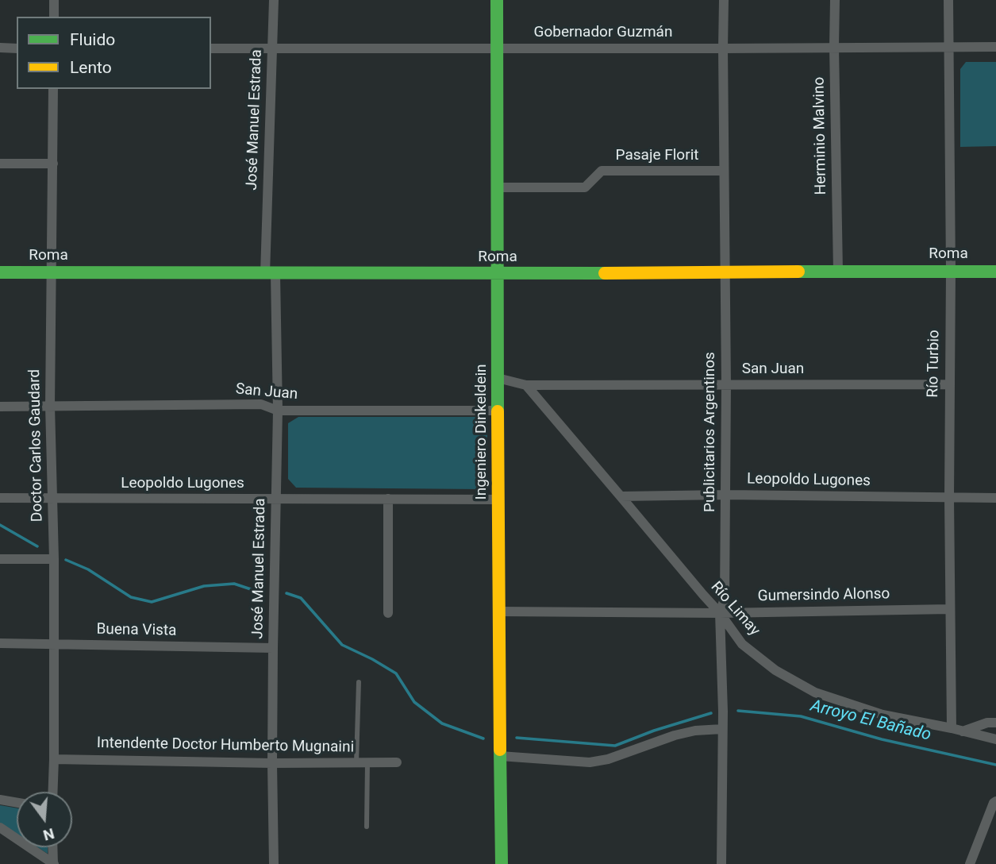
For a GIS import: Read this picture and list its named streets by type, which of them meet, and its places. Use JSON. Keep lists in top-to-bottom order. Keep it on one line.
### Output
{"streets":{"street":["Gobernador Guzmán","José Manuel Estrada","Herminio Malvino","Pasaje Florit","Roma","Río Turbio","San Juan","Ingeniero Dinkeldein","Publicitarios Argentinos","Doctor Carlos Gaudard","Leopoldo Lugones","Gumersindo Alonso","Río Limay","Buena Vista","Intendente Doctor Humberto Mugnaini"]},"crossings":[["Gobernador Guzmán","José Manuel Estrada"],["Gobernador Guzmán","Herminio Malvino"],["Gobernador Guzmán","Río Turbio"],["Gobernador Guzmán","Ingeniero Dinkeldein"],["Gobernador Guzmán","Publicitarios Argentinos"],["José Manuel Estrada","Roma"],["José Manuel Estrada","San Juan"],["José Manuel Estrada","Leopoldo Lugones"],["José Manuel Estrada","Buena Vista"],["José Manuel Estrada","Intendente Doctor Humberto Mugnaini"],["Herminio Malvino","Roma"],["Pasaje Florit","Ingeniero Dinkeldein"],["Pasaje Florit","Publicitarios Argentinos"],["Roma","Río Turbio"],["Roma","Ingeniero Dinkeldein"],["Roma","Publicitarios Argentinos"],["Roma","Doctor Carlos Gaudard"],["Río Turbio","San Juan"],["Río Turbio","Leopoldo Lugones"],["Río Turbio","Gumersindo Alonso"],["Río Turbio","Río Limay"],["San Juan","Ingeniero Dinkeldein"],["San Juan","Publicitarios Argentinos"],["San Juan","Doctor Carlos Gaudard"],["San Juan","Río Limay"],["Ingeniero Dinkeldein","Leopoldo Lugones"],["Ingeniero Dinkeldein","Gumersindo Alonso"],["Publicitarios Argentinos","Leopoldo Lugones"],["Publicitarios Argentinos","Gumersindo Alonso"],["Publicitarios Argentinos","Río Limay"],["Doctor Carlos Gaudard","Leopoldo Lugones"],["Doctor Carlos Gaudard","Buena Vista"],["Doctor Carlos Gaudard","Intendente Doctor Humberto Mugnaini"],["Leopoldo Lugones","Río Limay"],["Gumersindo Alonso","Río Limay"]],"water":["Arroyo El Bañado"],"legend":["Fluido","Lento"],"north":"bottom"}
